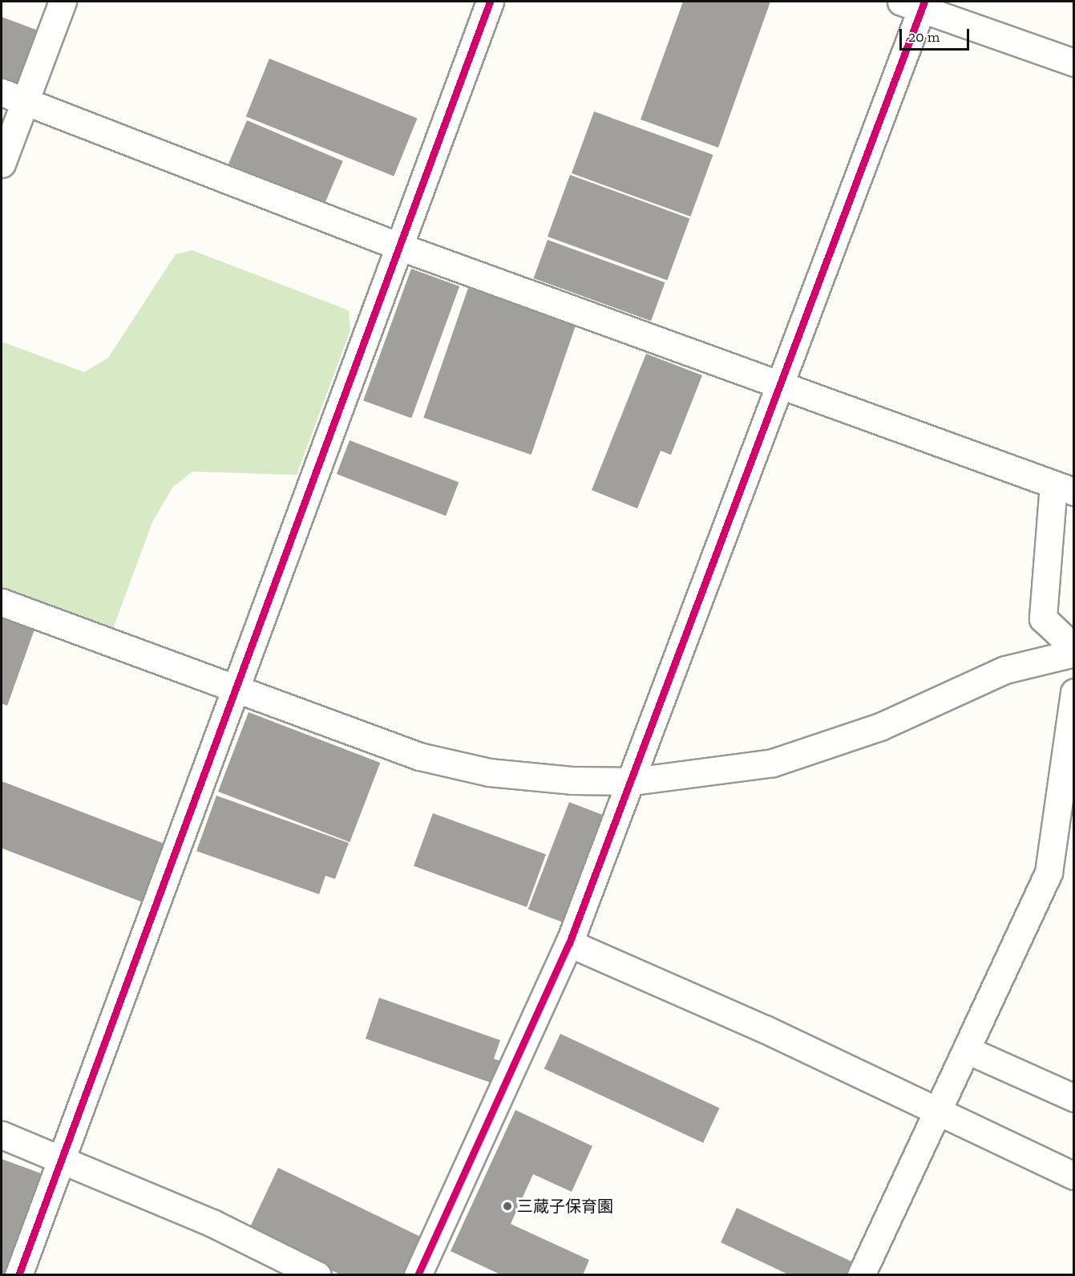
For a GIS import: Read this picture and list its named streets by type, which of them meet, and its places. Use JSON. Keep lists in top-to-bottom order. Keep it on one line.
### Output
{"places":["三蔵子保育園"],"scale_bar":"20 m"}
